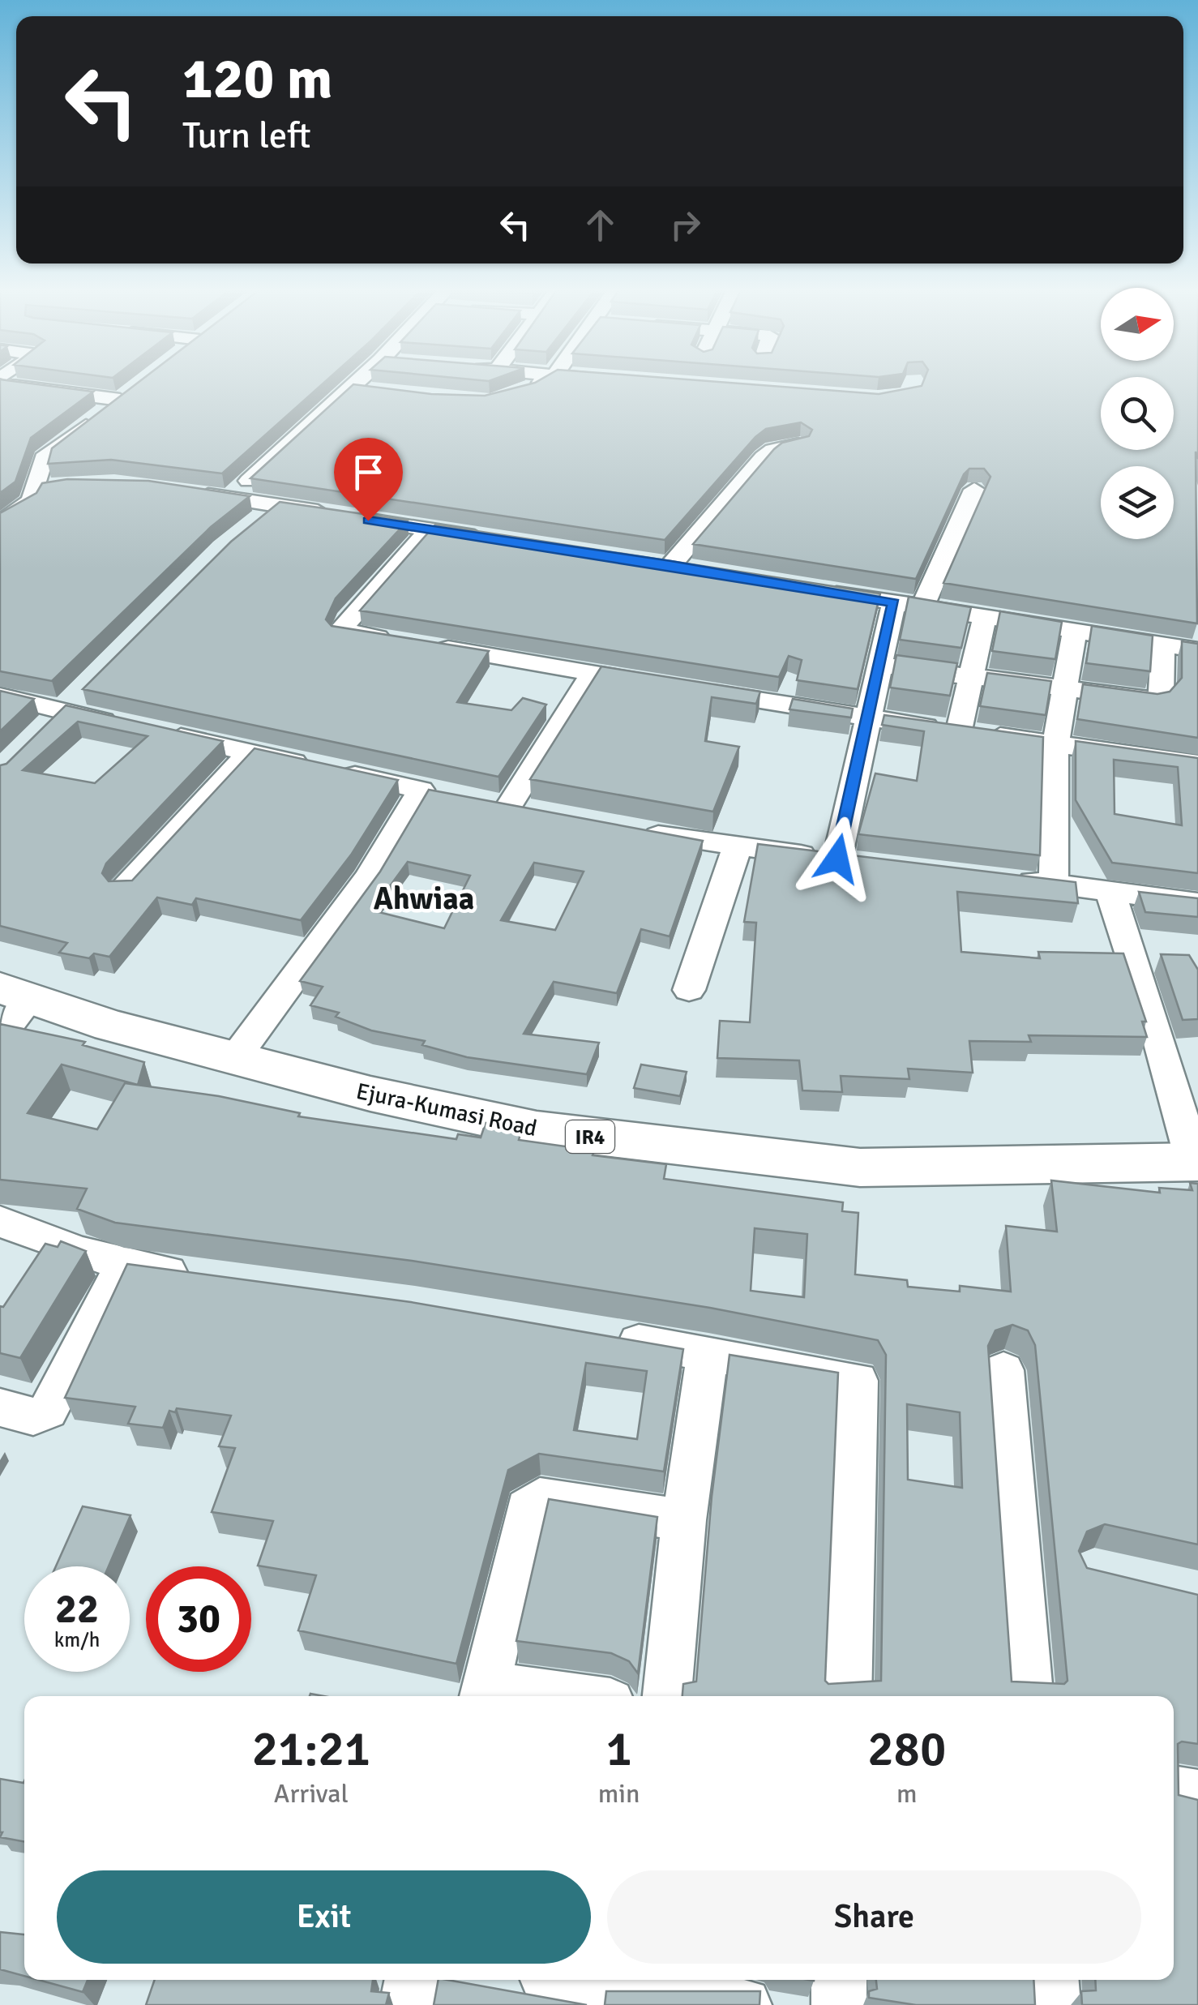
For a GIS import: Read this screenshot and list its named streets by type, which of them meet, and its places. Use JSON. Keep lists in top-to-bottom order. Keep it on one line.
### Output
{"streets":{"main road":["Ejura-Kumasi Road","IR4"]},"districts":["Ahwiaa"],"north":"right","page":{"turn":["120 m","Turn left"],"speed":"22 km/h","limit":"30","eta":["21:21","Arrival","1","min","280","m"],"buttons":["Exit","Share"]}}
